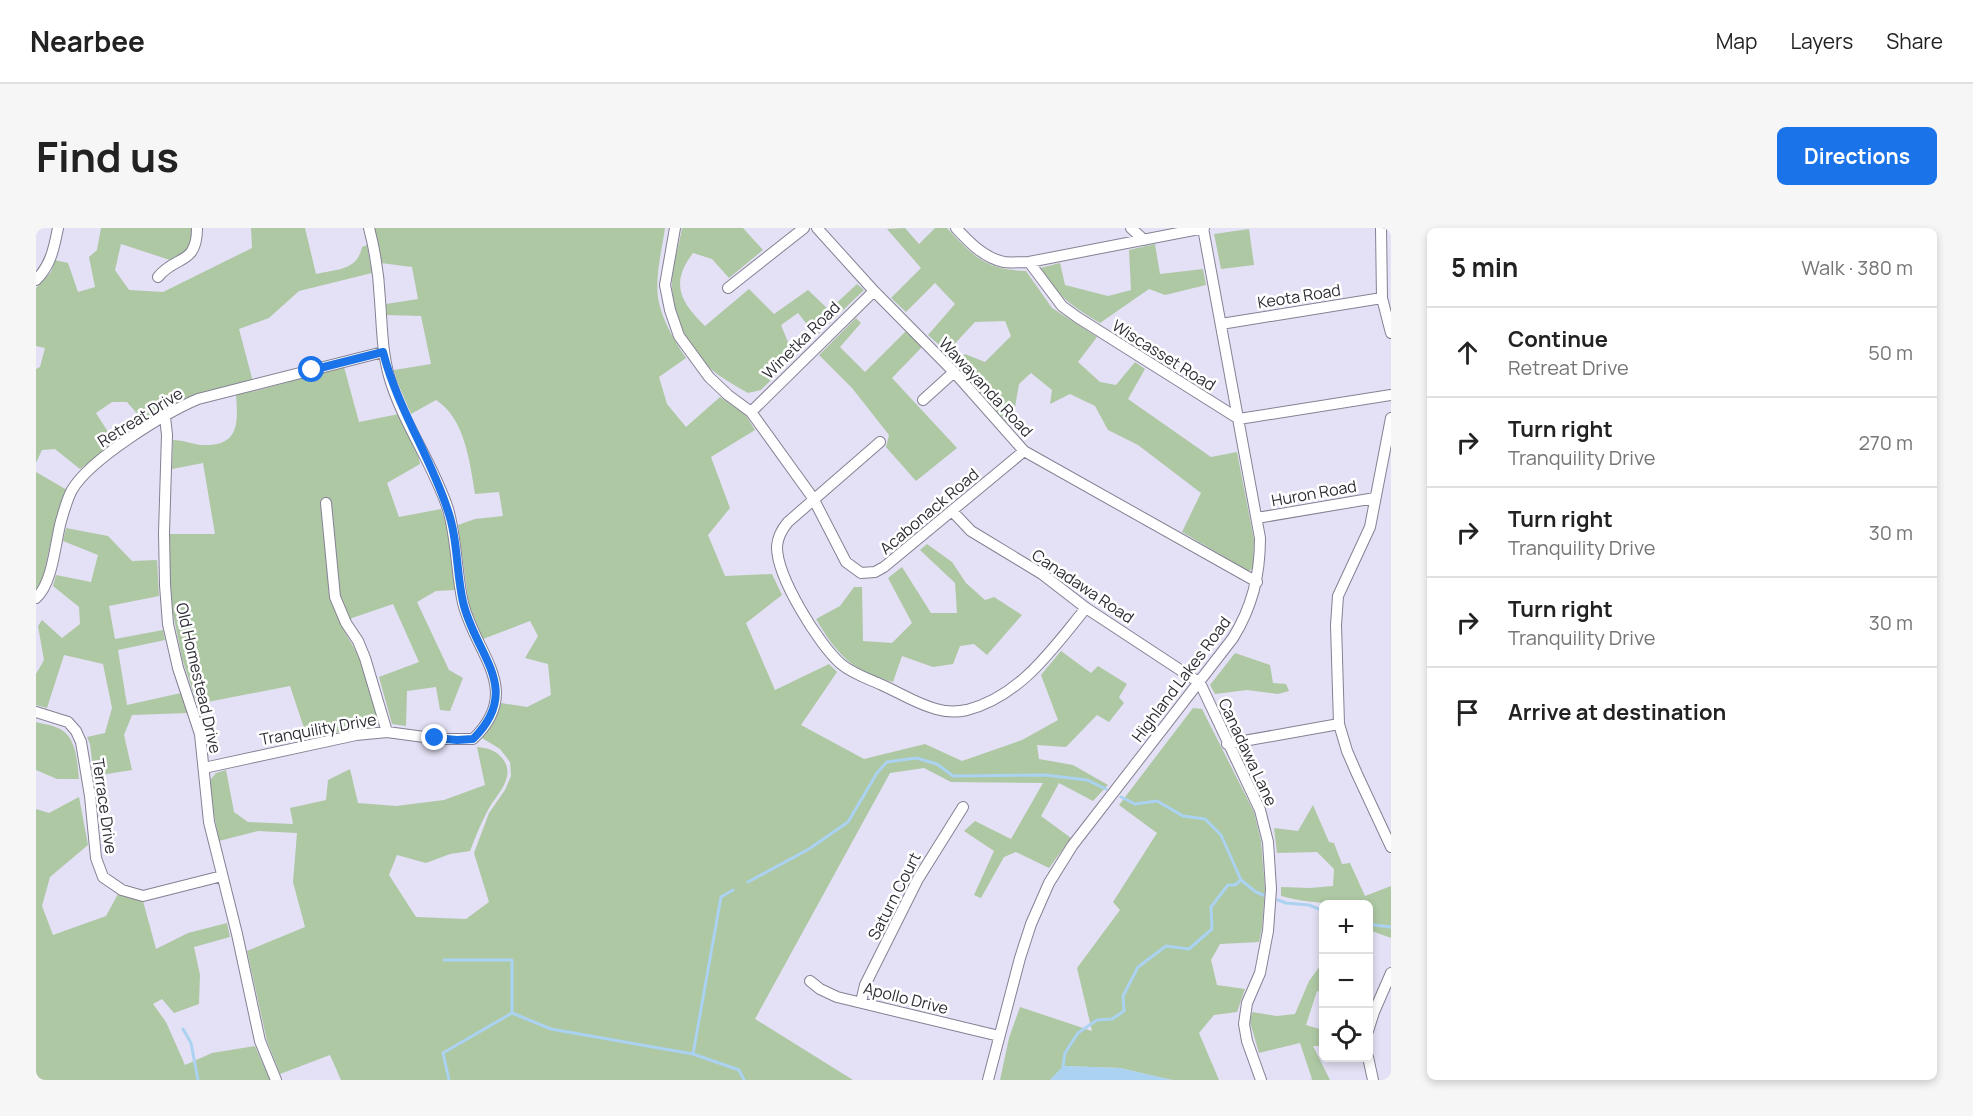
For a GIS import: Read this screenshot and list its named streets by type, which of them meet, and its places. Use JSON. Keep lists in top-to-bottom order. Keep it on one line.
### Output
{"streets":{"street":["Keota Road","Winetka Road","Wiscasset Road","Wawayanda Road","Retreat Drive","Huron Road","Acabonack Road","Canadawa Road","Old Homestead Drive","Highland Lakes Road","Tranquility Drive","Canadawa Lane","Terrace Drive","Saturn Court","Apollo Drive"]},"crossings":[["Keota Road","Highland Lakes Road"],["Winetka Road","Wawayanda Road"],["Winetka Road","Acabonack Road"],["Wiscasset Road","Highland Lakes Road"],["Wawayanda Road","Acabonack Road"],["Wawayanda Road","Highland Lakes Road"],["Retreat Drive","Old Homestead Drive"],["Retreat Drive","Tranquility Drive"],["Huron Road","Highland Lakes Road"],["Acabonack Road","Canadawa Road"],["Canadawa Road","Highland Lakes Road"],["Canadawa Road","Canadawa Lane"],["Old Homestead Drive","Tranquility Drive"],["Old Homestead Drive","Terrace Drive"],["Highland Lakes Road","Canadawa Lane"],["Highland Lakes Road","Apollo Drive"],["Saturn Court","Apollo Drive"]],"page":{"header":"Nearbee","nav":["Map","Layers","Share"],"title":"Find us","buttons":"Directions","heading":["5 min","Walk · 380 m"],"list":[["Continue","Retreat Drive","50 m"],["Turn right","Tranquility Drive","270 m"],["Turn right","Tranquility Drive","30 m"],["Turn right","Tranquility Drive","30 m"],"Arrive at destination"],"map_buttons":["+","−"]}}
